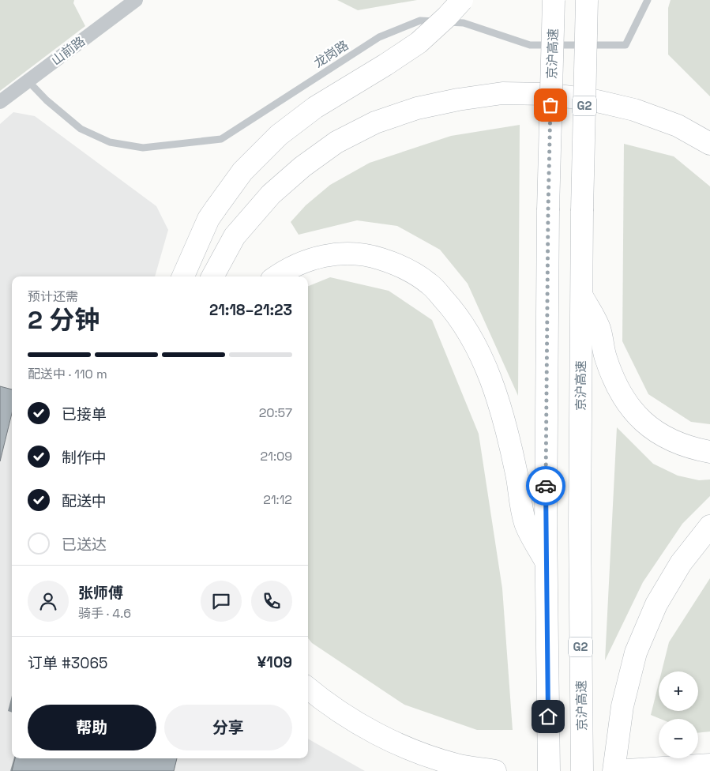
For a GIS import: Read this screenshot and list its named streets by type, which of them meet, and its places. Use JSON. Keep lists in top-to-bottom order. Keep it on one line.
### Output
{"streets":{"highway":["京沪高速","G2"],"street":["山前路"],"lane":["龙岗路"]},"crossings":[["山前路","龙岗路"]],"page":{"heading":["2 分钟","预计还需","21:18–21:23"],"panel":["张师傅","骑手 · 4.6","订单 #3065","¥109"],"bar":"配送中 · 110 m","list":[["已接单","20:57"],["制作中","21:09"],["配送中","21:12"],"已送达"],"map_buttons":["+","−"],"buttons":["帮助","分享"]}}
